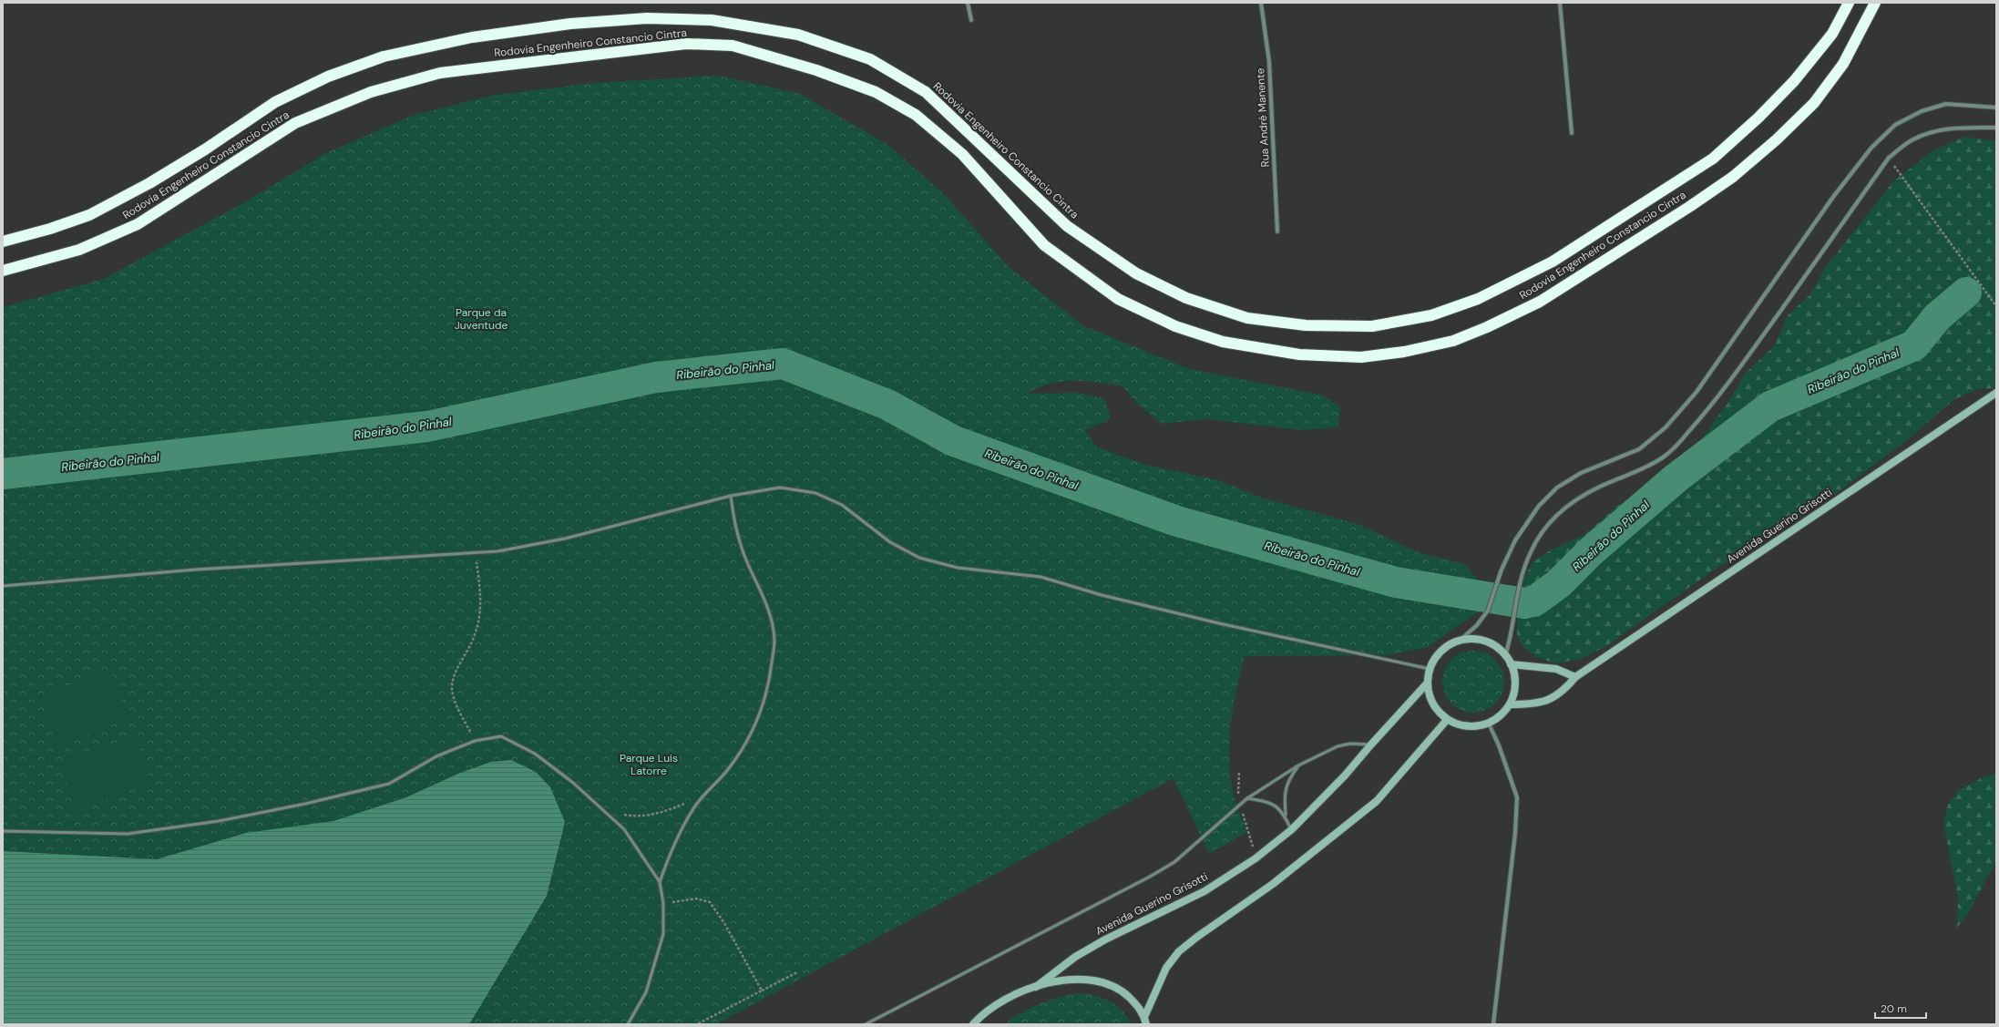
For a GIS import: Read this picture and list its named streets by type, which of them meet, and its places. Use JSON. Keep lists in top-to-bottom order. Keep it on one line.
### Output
{"streets":{"highway":["Rodovia Engenheiro Constancio Cintra"],"main road":["Avenida Guerino Grisotti"],"street":["Rua André Manente"]},"water":["Ribeirão do Pinhal"],"parks":["Parque da Juventude","Parque Luis Latorre"],"scale_bar":"20 m"}
